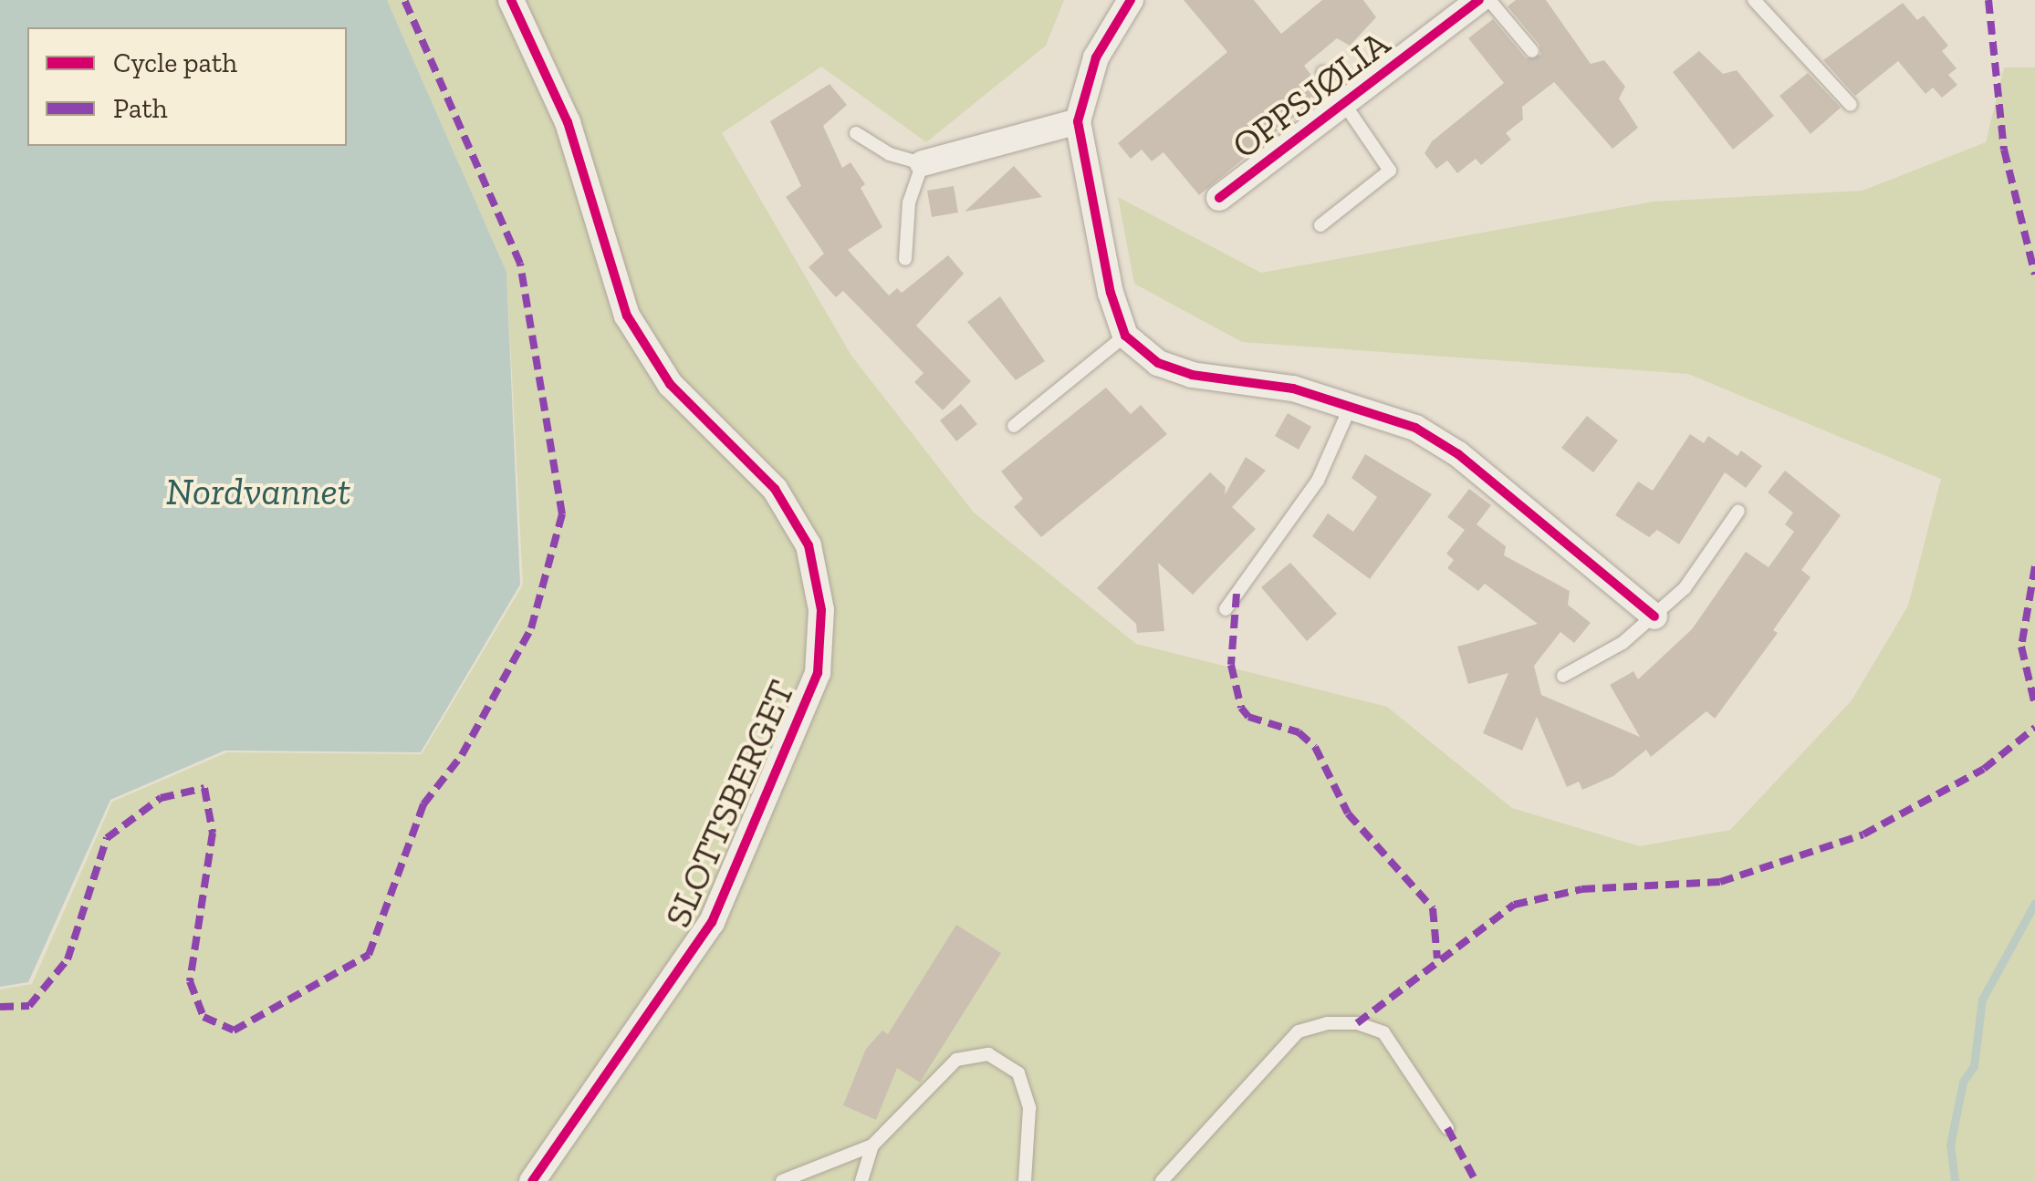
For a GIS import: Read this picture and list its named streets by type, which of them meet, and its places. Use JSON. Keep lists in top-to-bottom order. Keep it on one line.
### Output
{"streets":{"street":["OPPSJØLIA","SLOTTSBERGET"]},"water":["Nordvannet"],"legend":["Cycle path","Path"]}
